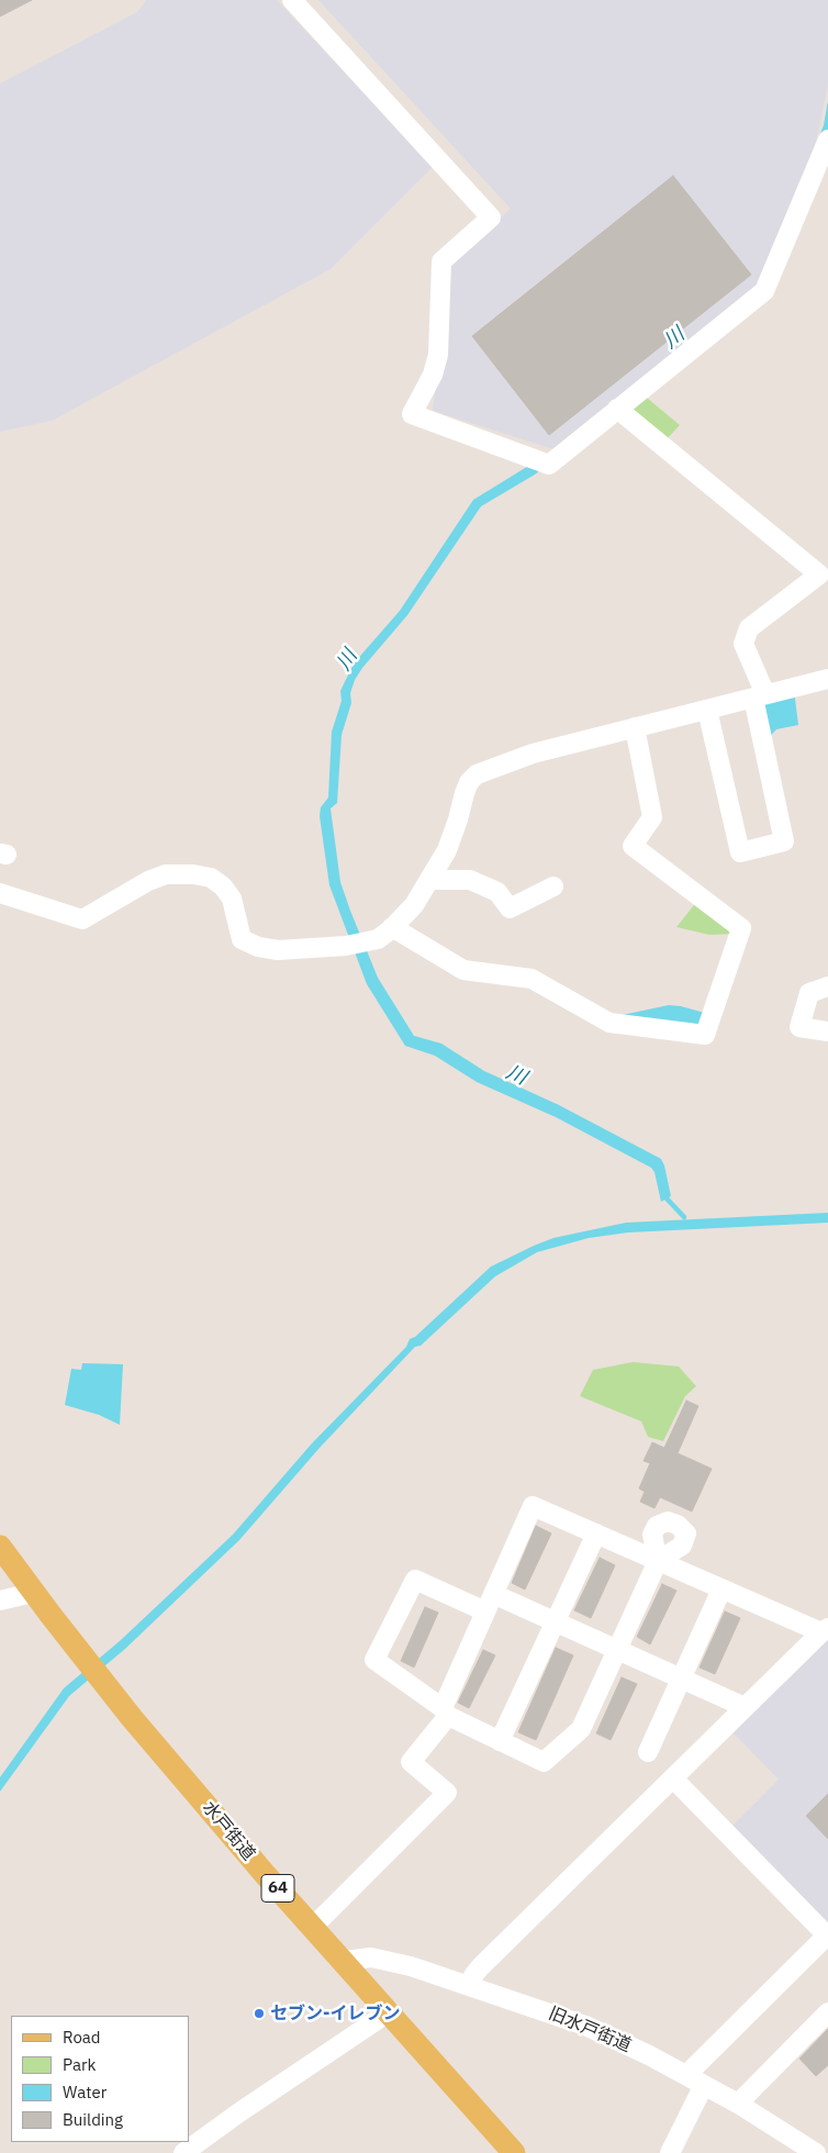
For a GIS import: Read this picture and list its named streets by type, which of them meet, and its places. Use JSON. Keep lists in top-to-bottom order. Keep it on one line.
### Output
{"streets":{"main road":["水戸街道","64"],"street":["旧水戸街道"]},"crossings":[["水戸街道","旧水戸街道"]],"water":["川"],"places":["セブン-イレブン"],"legend":["Road","Park","Water","Building"]}
